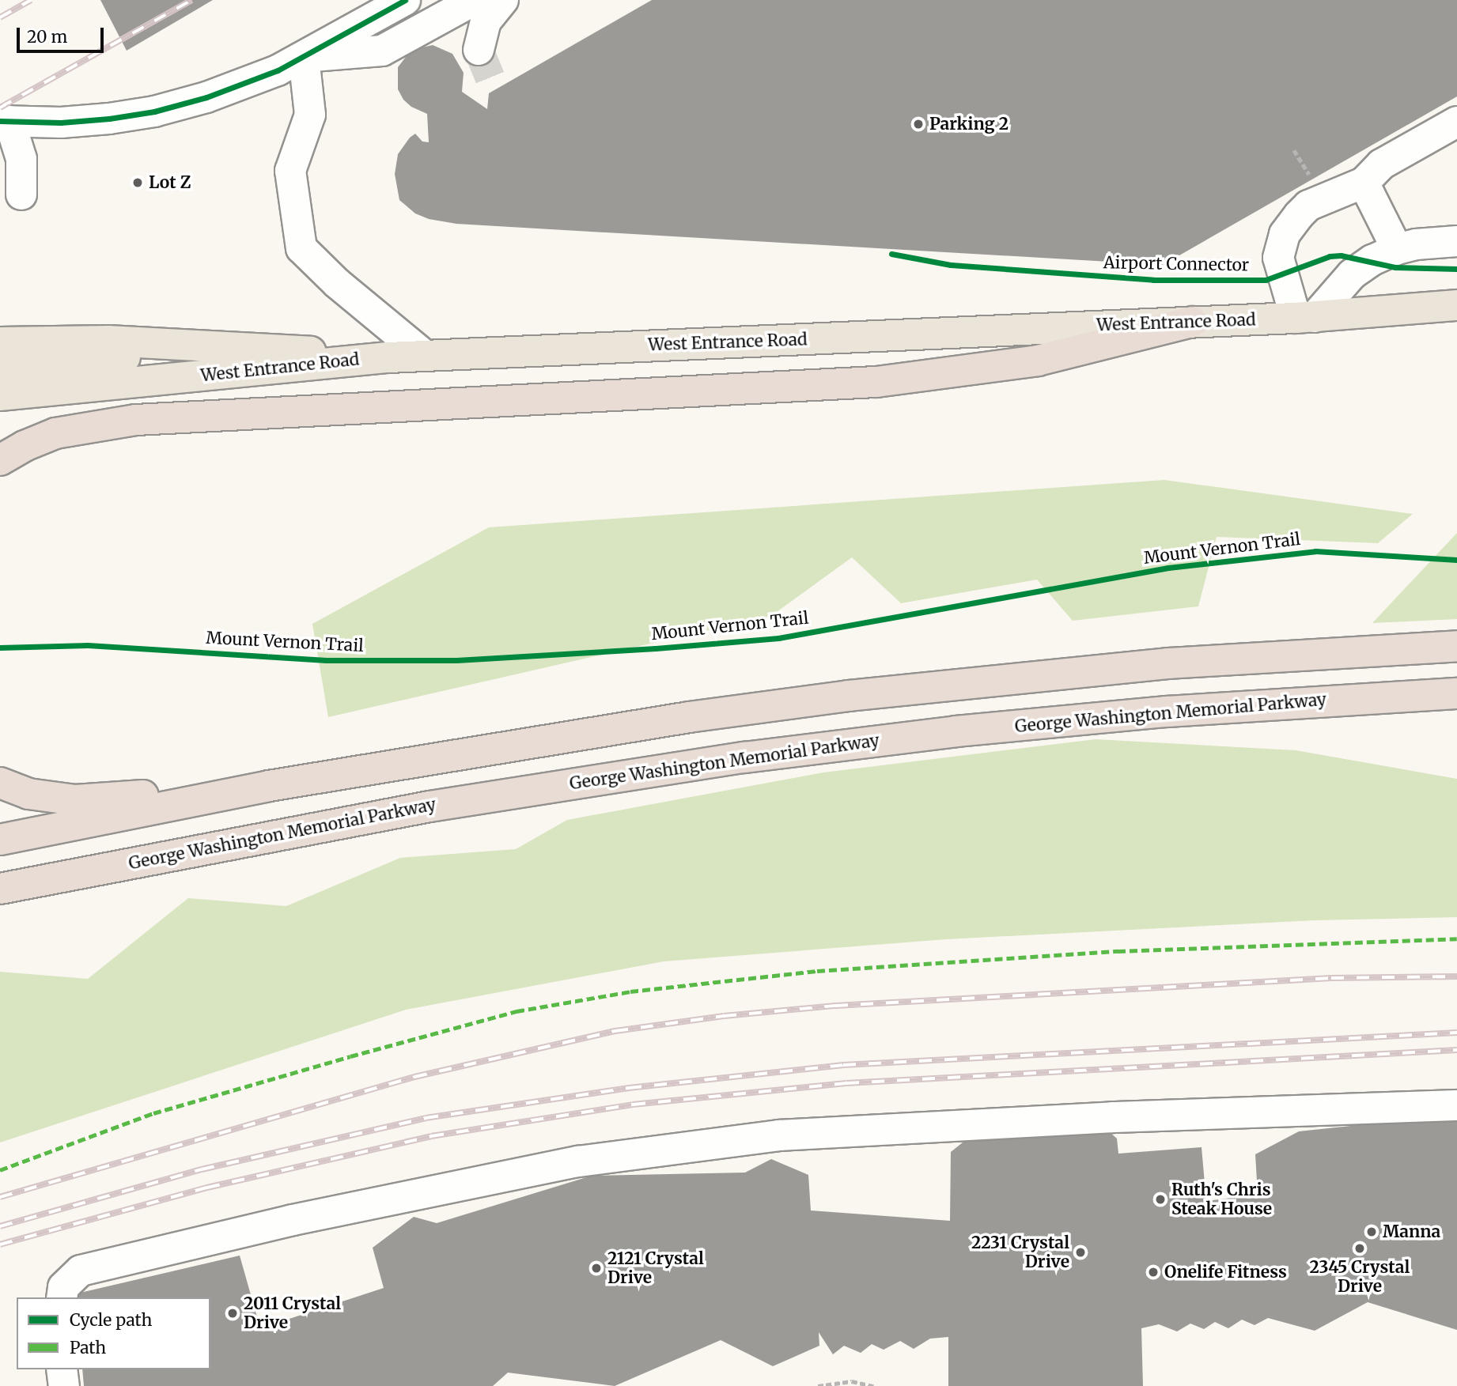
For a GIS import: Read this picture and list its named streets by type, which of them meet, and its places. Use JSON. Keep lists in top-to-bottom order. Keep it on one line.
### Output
{"streets":{"highway":["George Washington Memorial Parkway"],"main road":["West Entrance Road"],"cycle path":["Airport Connector","Mount Vernon Trail"]},"places":["Parking 2","Lot Z","Ruth's Chris Steak House","Manna","2345 Crystal Drive","2231 Crystal Drive","2121 Crystal Drive","Onelife Fitness","2011 Crystal Drive"],"legend":["Cycle path","Path"],"scale_bar":"20 m"}
